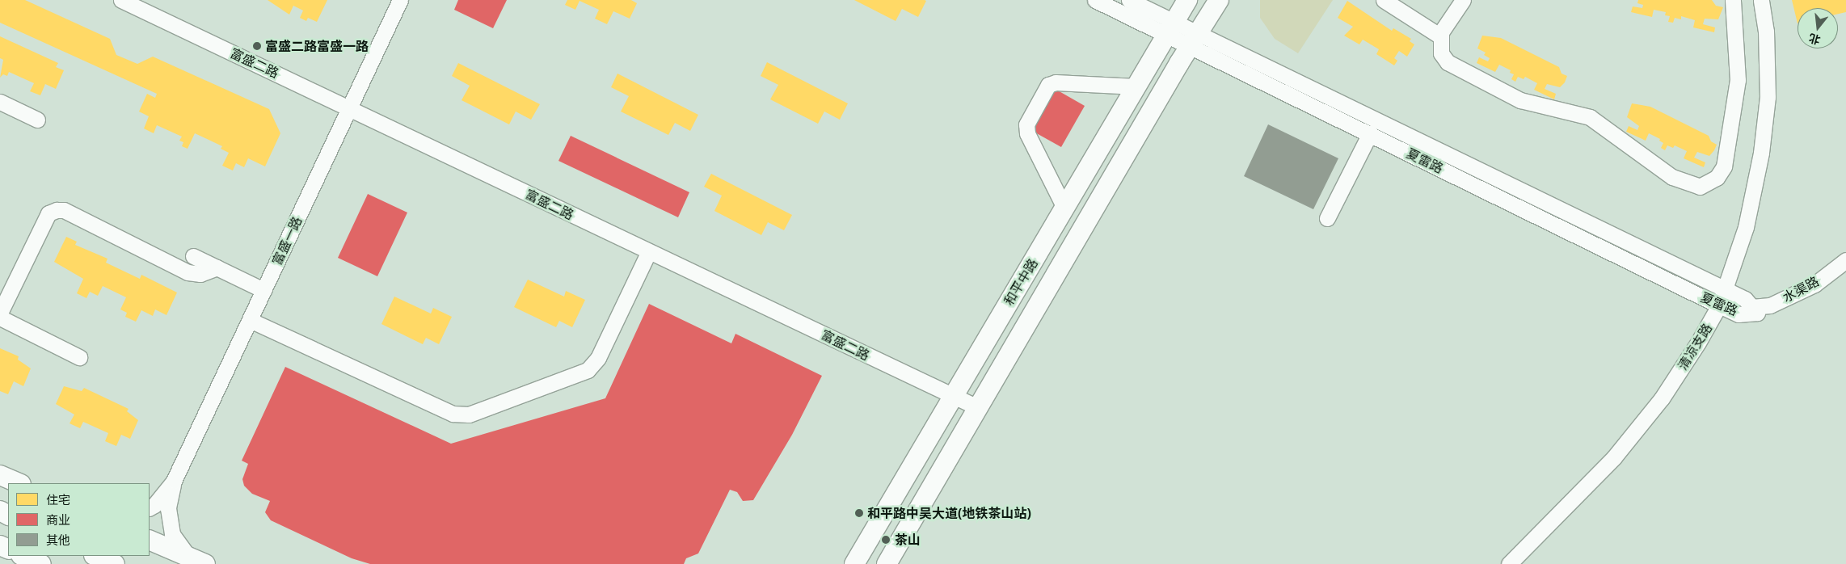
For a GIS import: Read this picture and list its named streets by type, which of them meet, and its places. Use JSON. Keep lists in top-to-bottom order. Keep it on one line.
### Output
{"streets":{"main road":["和平中路"],"street":["富盛二路","夏雷路","富盛一路","水渠路","清凉支路"]},"crossings":[["富盛二路","富盛一路"],["富盛二路","和平中路"],["夏雷路","和平中路"],["夏雷路","水渠路"],["夏雷路","清凉支路"]],"places":["富盛二路富盛一路","和平路中吴大道(地铁茶山站)","茶山"],"legend":["住宅","商业","其他"],"north":"bottom"}
